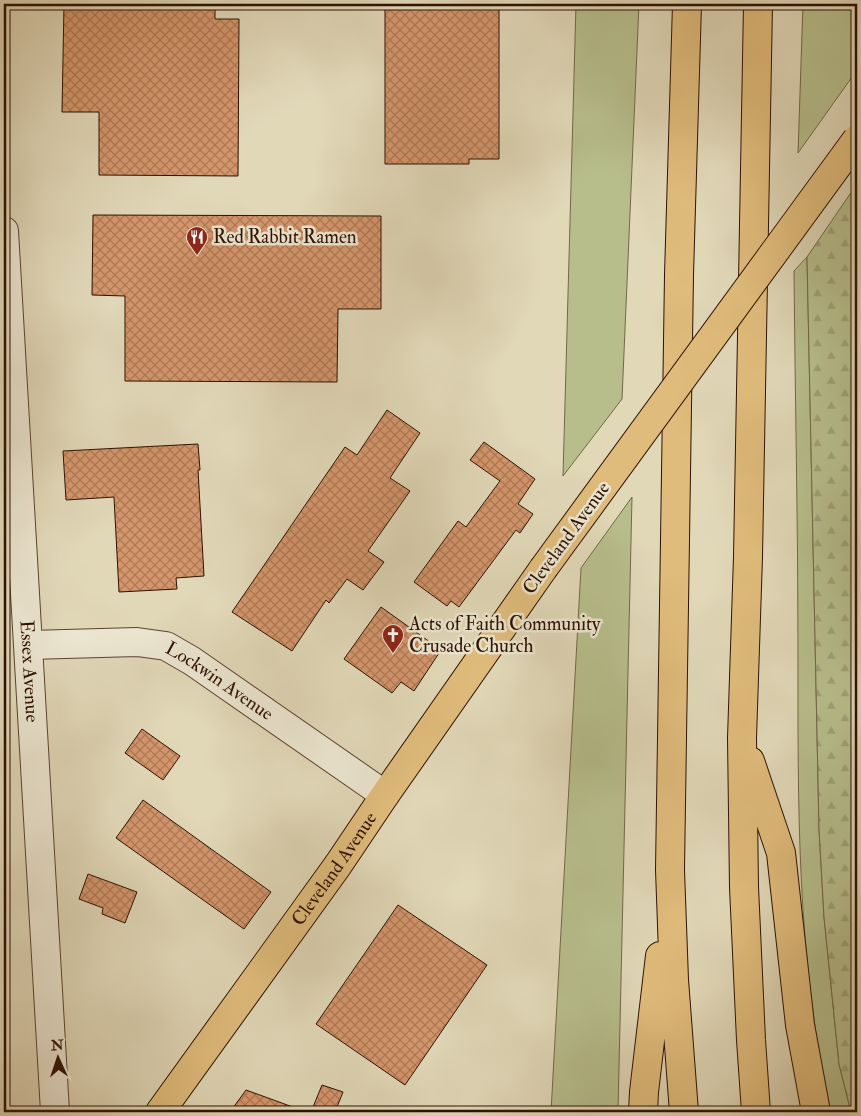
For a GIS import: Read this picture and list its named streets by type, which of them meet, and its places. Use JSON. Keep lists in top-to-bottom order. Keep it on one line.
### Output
{"streets":{"main road":["Cleveland Avenue"],"street":["Essex Avenue","Lockwin Avenue"]},"crossings":[["Cleveland Avenue","Lockwin Avenue"],["Essex Avenue","Lockwin Avenue"]],"places":{"restaurant":["Red Rabbit Ramen"],"church":["Acts of Faith Community Crusade Church"]},"north":"top"}
